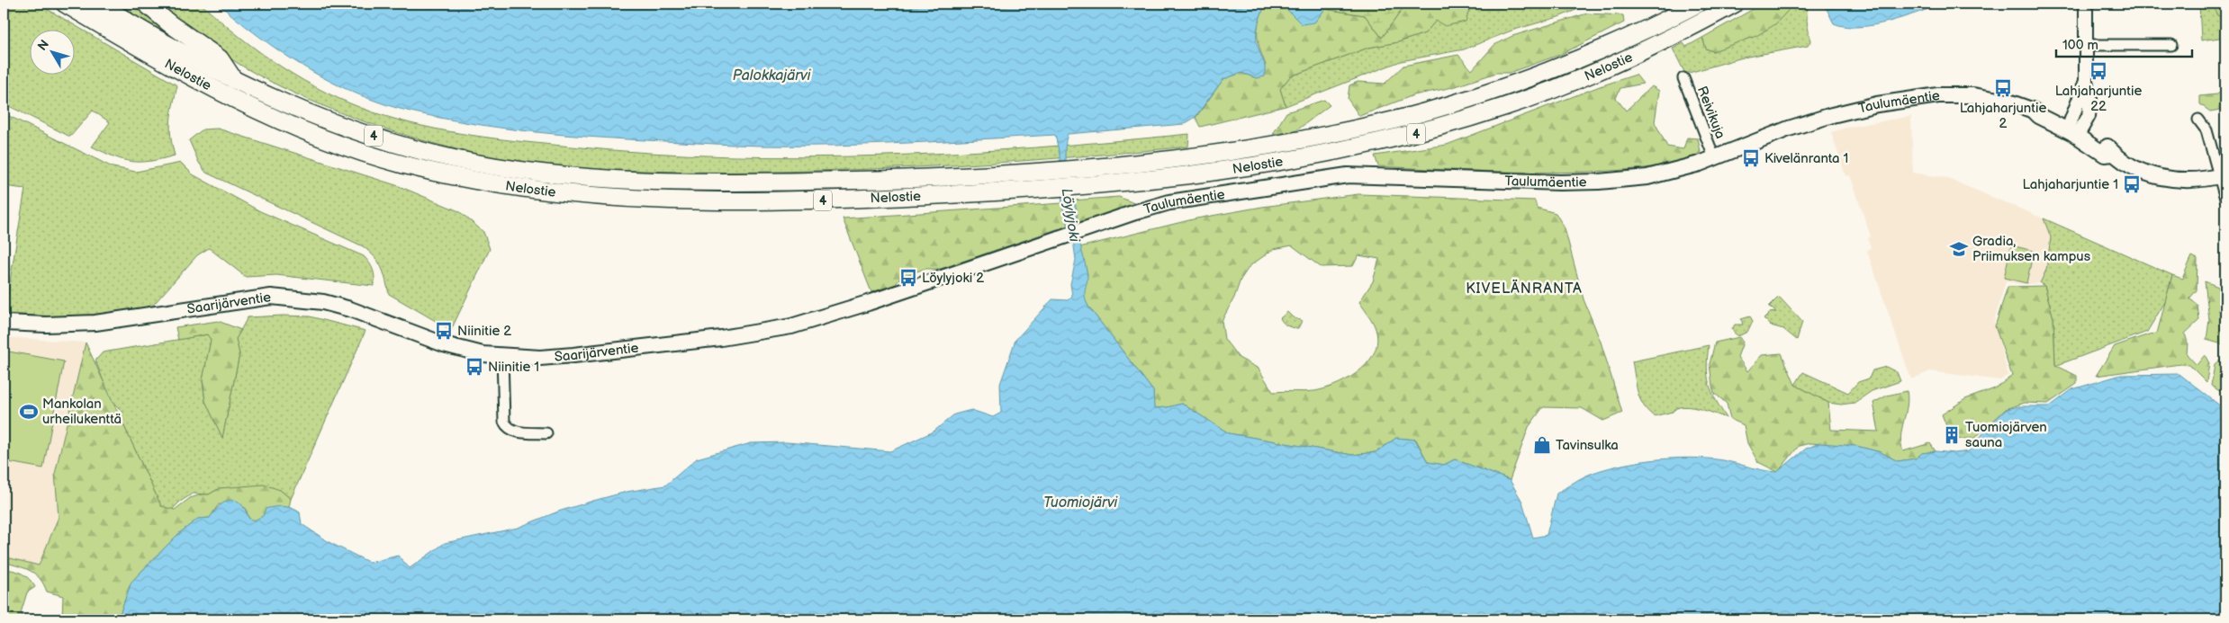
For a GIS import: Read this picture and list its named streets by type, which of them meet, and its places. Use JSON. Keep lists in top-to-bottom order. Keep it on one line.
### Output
{"streets":{"highway":["Nelostie","4"],"main road":["Taulumäentie","Saarijärventie"],"street":["Reivikuja"]},"crossings":[["Taulumäentie","Reivikuja"],["Taulumäentie","Saarijärventie"]],"districts":["KIVELÄNRANTA"],"water":["Palokkajärvi","Löylyjoki","Tuomiojärvi"],"places":{"bus stop":["Lahjaharjuntie 22","Lahjaharjuntie 2","Kivelänranta 1","Lahjaharjuntie 1","Löylyjoki 2","Niinitie 2","Niinitie 1"],"school or university":["Gradia, Priimuksen kampus"],"sports":["Mankolan urheilukenttä"],"building":["Tuomiojärven sauna"],"shop":["Tavinsulka"]},"scale_bar":"100 m","north":"top left"}
